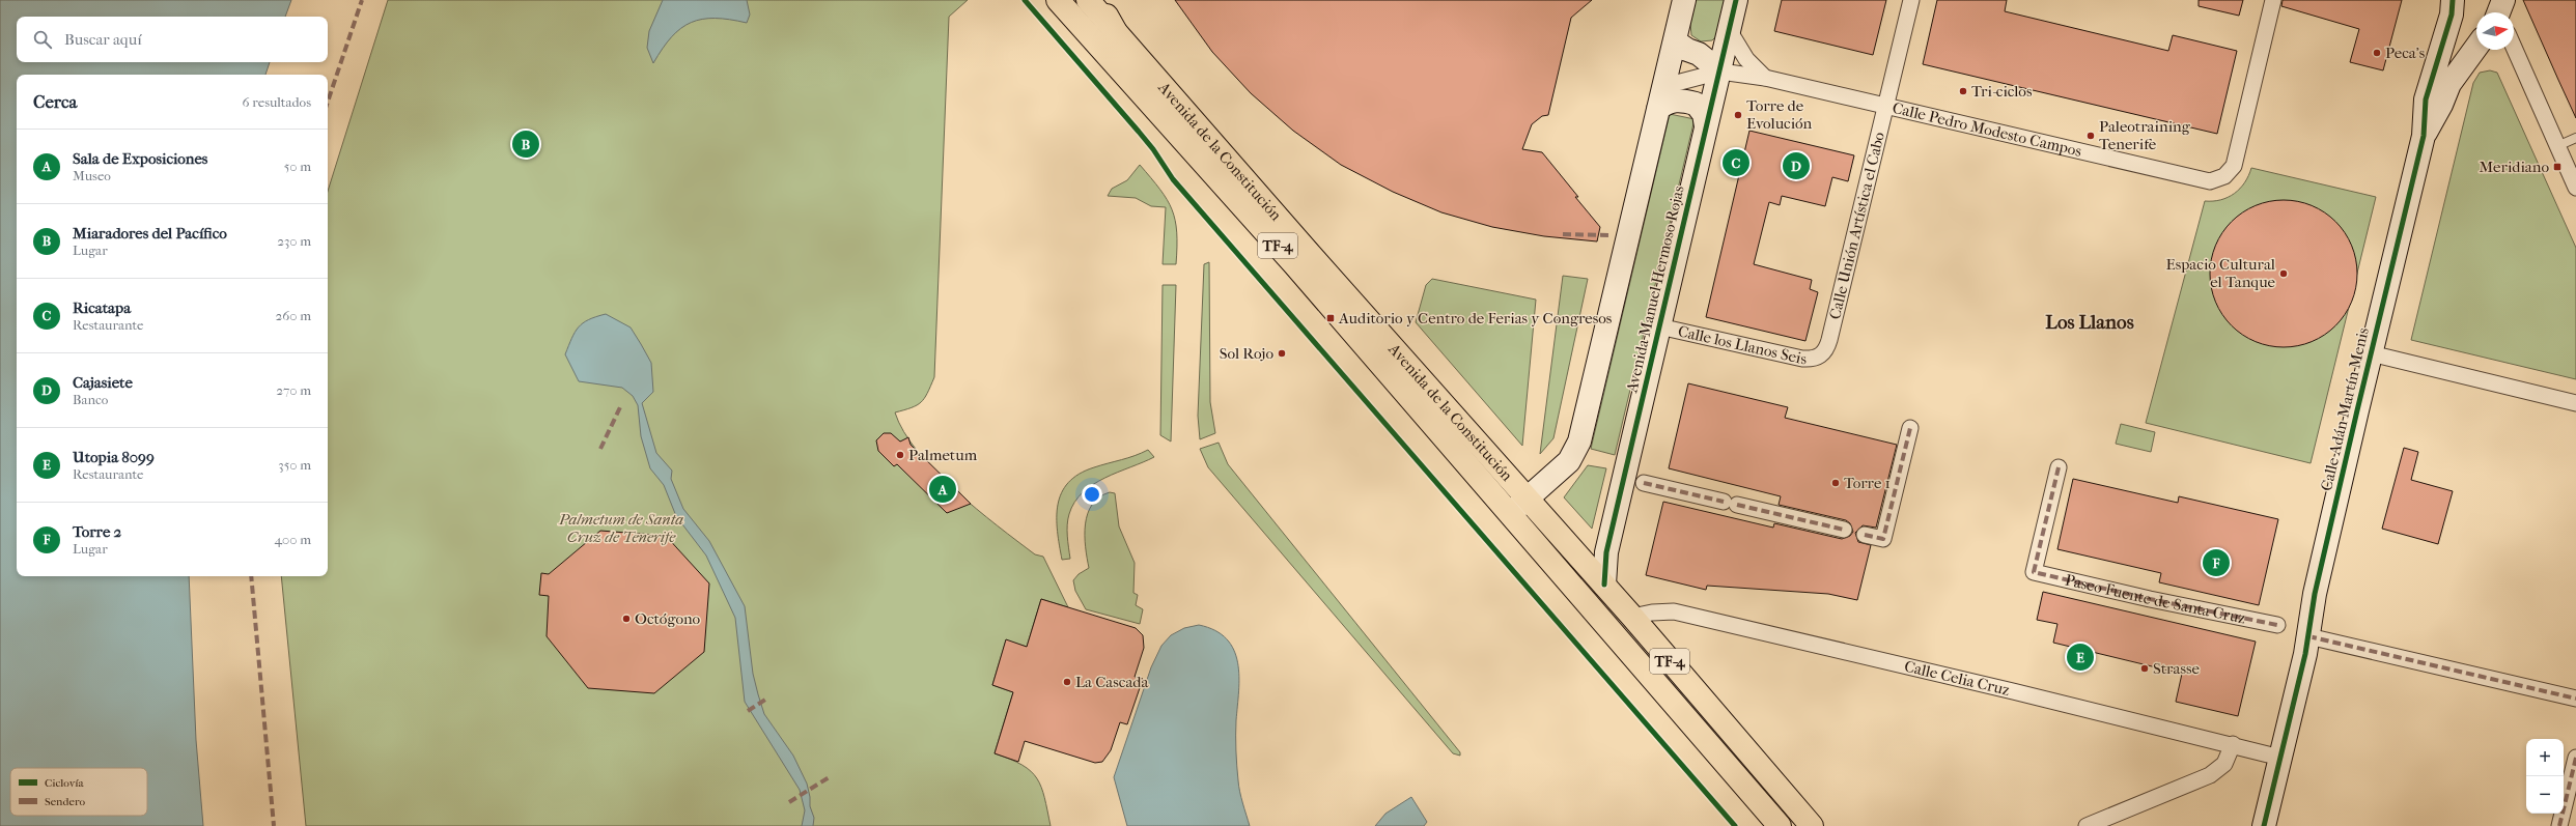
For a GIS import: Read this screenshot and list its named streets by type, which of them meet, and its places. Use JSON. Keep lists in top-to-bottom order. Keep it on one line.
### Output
{"streets":{"main road":["Avenida de la Constitución","TF-4"],"street":["Calle Pedro Modesto Campos","Calle Unión Artística el Cabo","Avenida Manuel Hermoso Rojas","Calle los Llanos Seis","Calle Adán Martín Menis","Paseo Fuente de Santa Cruz","Calle Celia Cruz"]},"crossings":[["Calle Pedro Modesto Campos","Calle Unión Artística el Cabo"],["Calle Pedro Modesto Campos","Avenida Manuel Hermoso Rojas"],["Avenida de la Constitución","Avenida Manuel Hermoso Rojas"],["Avenida de la Constitución","Calle Celia Cruz"],["Calle Unión Artística el Cabo","Calle los Llanos Seis"],["Avenida Manuel Hermoso Rojas","Calle los Llanos Seis"],["Calle Adán Martín Menis","Calle Celia Cruz"]],"districts":["Los Llanos"],"parks":["Palmetum de Santa Cruz de Tenerife"],"places":{"other":["Peca's","Tri-ciclos","Torre de Evolución","Paleotraining Tenerife","Espacio Cultural el Tanque","Sol Rojo","Palmetum","Torre 1","Octógono","Strasse","La Cascada"],"transit":["Meridiano","Auditorio y Centro de Ferias y Congresos"]},"legend":["Ciclovía","Sendero"],"north":"right","page":{"search":"Buscar aquí","heading":["Cerca","6 resultados"],"pins":["B","C","D","A","F","E"],"list":[{"mark":"A","name":"Sala de Exposiciones","note":"Museo","value":"50 m"},{"mark":"B","name":"Miaradores del Pacífico","note":"Lugar","value":"230 m"},{"mark":"C","name":"Ricatapa","note":"Restaurante","value":"260 m"},{"mark":"D","name":"Cajasiete","note":"Banco","value":"270 m"},{"mark":"E","name":"Utopia 8099","note":"Restaurante","value":"350 m"},{"mark":"F","name":"Torre 2","note":"Lugar","value":"400 m"}],"map_buttons":["+","−"]}}
